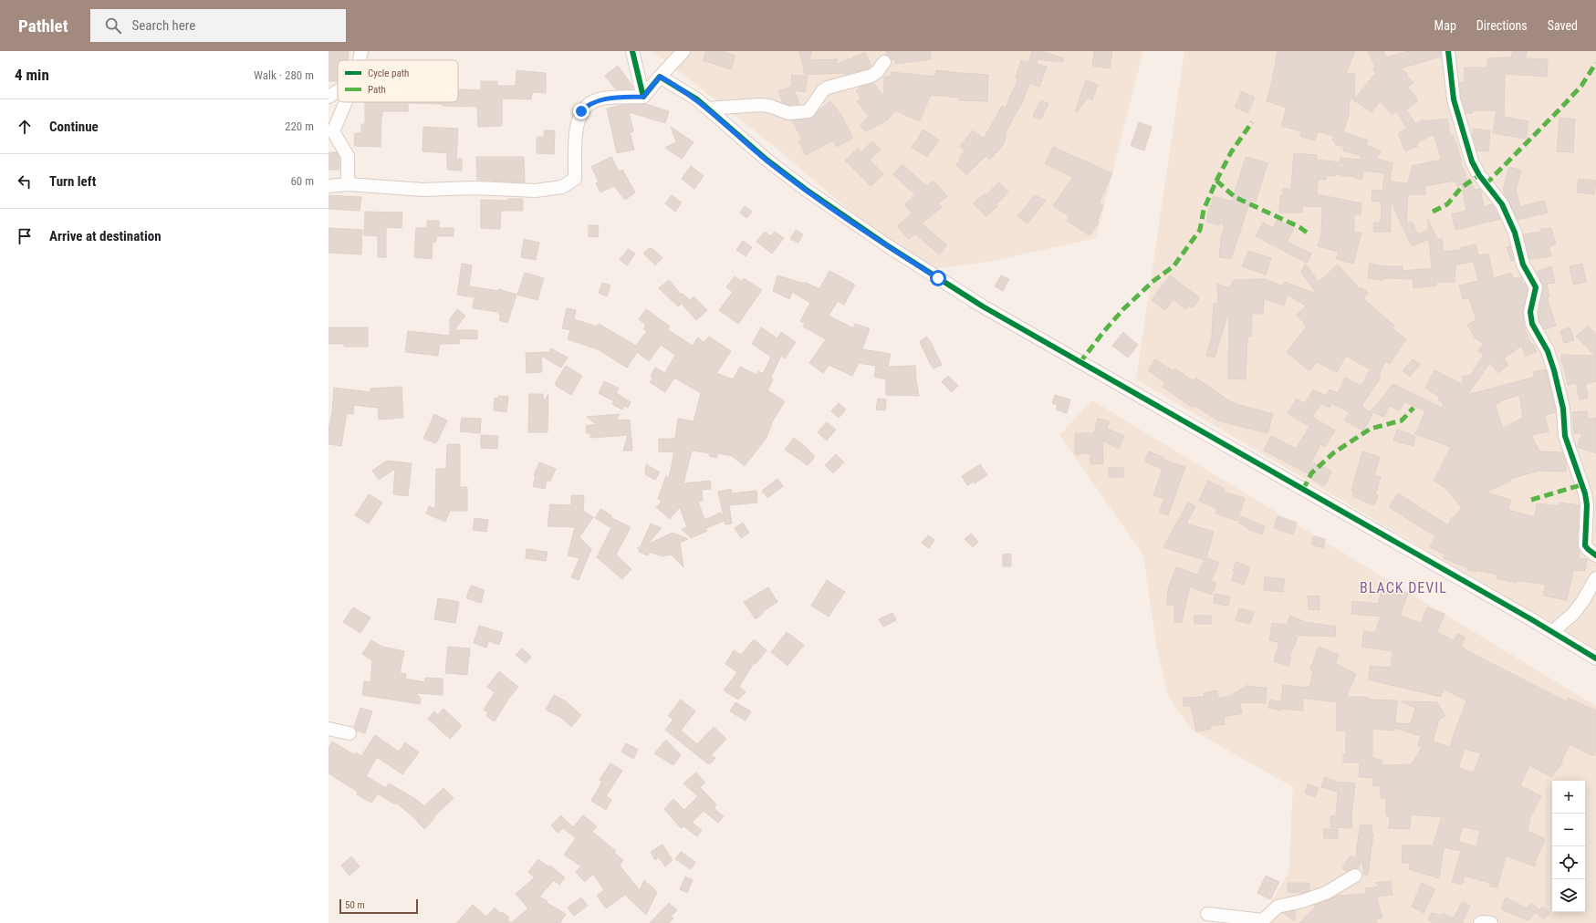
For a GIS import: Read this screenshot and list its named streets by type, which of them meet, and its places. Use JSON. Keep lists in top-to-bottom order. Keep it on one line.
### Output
{"districts":["BLACK DEVIL"],"legend":["Cycle path","Path"],"scale_bar":"50 m","page":{"header":"Pathlet","search":"Search here","nav":["Map","Directions","Saved"],"heading":["4 min","Walk · 280 m"],"list":[["Continue","220 m"],["Turn left","60 m"],"Arrive at destination"],"map_buttons":["+","−"],"scale":"50 m"}}
